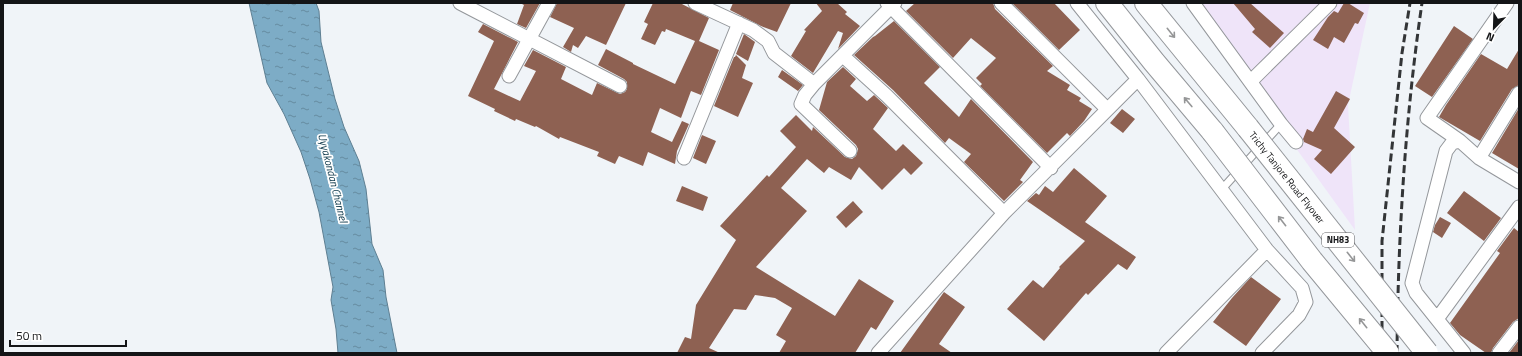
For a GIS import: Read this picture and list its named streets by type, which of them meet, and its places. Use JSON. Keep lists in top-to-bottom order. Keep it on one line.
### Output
{"streets":{"highway":["Trichy Tanjore Road Flyover","NH83"]},"water":["Uyyakondan Channel"],"scale_bar":"50 m","north":"bottom left"}
